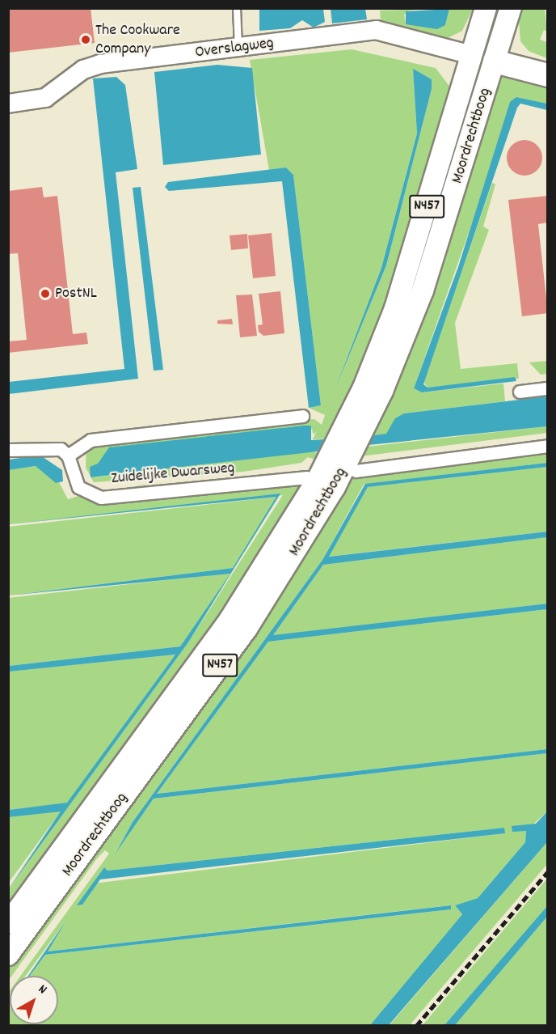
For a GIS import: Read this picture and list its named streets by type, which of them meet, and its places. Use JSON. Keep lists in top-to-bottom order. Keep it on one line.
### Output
{"streets":{"main road":["Overslagweg","Moordrechtboog","N457"],"street":["Zuidelijke Dwarsweg"]},"crossings":[["Overslagweg","Moordrechtboog"]],"places":["The Cookware Company","PostNL"],"north":"top right"}
